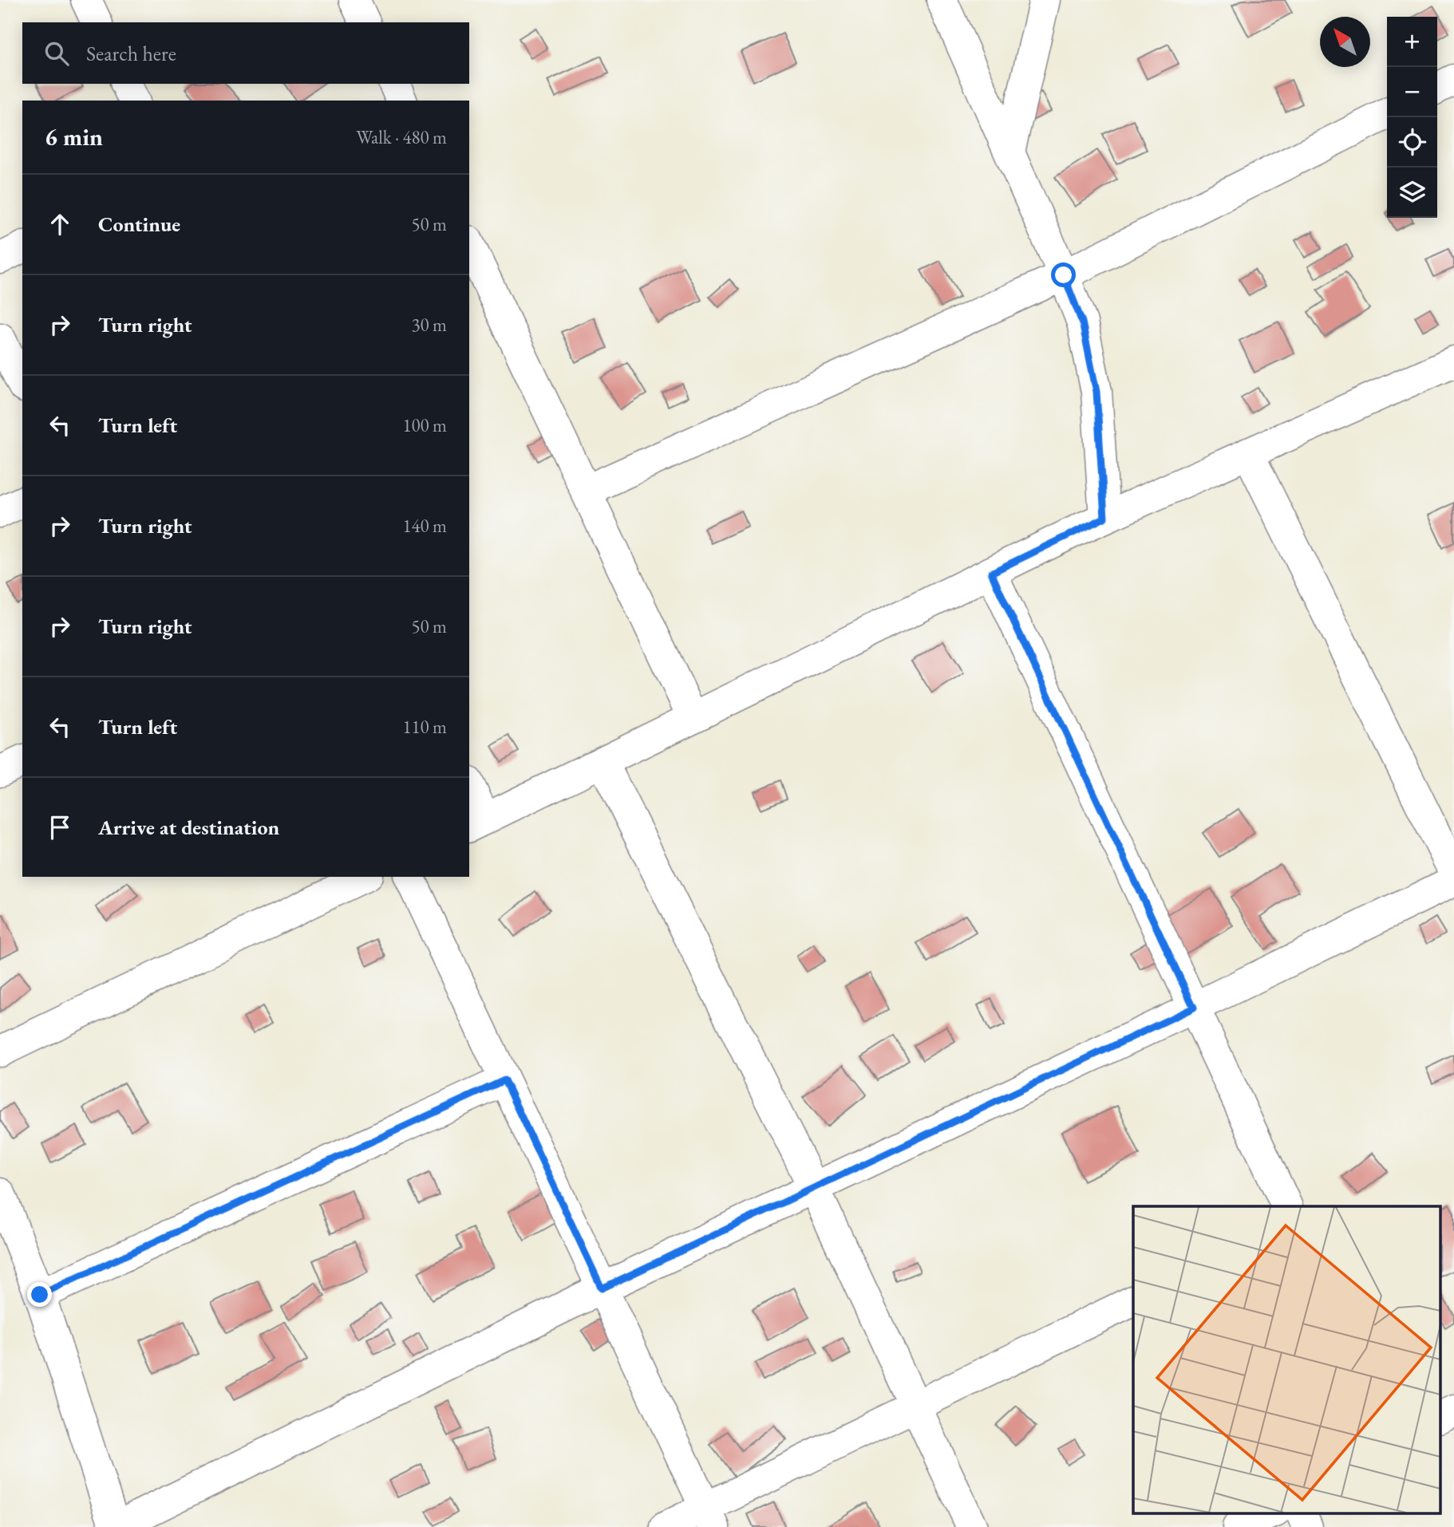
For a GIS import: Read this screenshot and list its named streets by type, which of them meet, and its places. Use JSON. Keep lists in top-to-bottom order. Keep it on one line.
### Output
{"north":"top left","page":{"map_buttons":["+","−"],"search":"Search here","heading":["6 min","Walk · 480 m"],"list":[["Continue","50 m"],["Turn right","30 m"],["Turn left","100 m"],["Turn right","140 m"],["Turn right","50 m"],["Turn left","110 m"],"Arrive at destination"]}}
